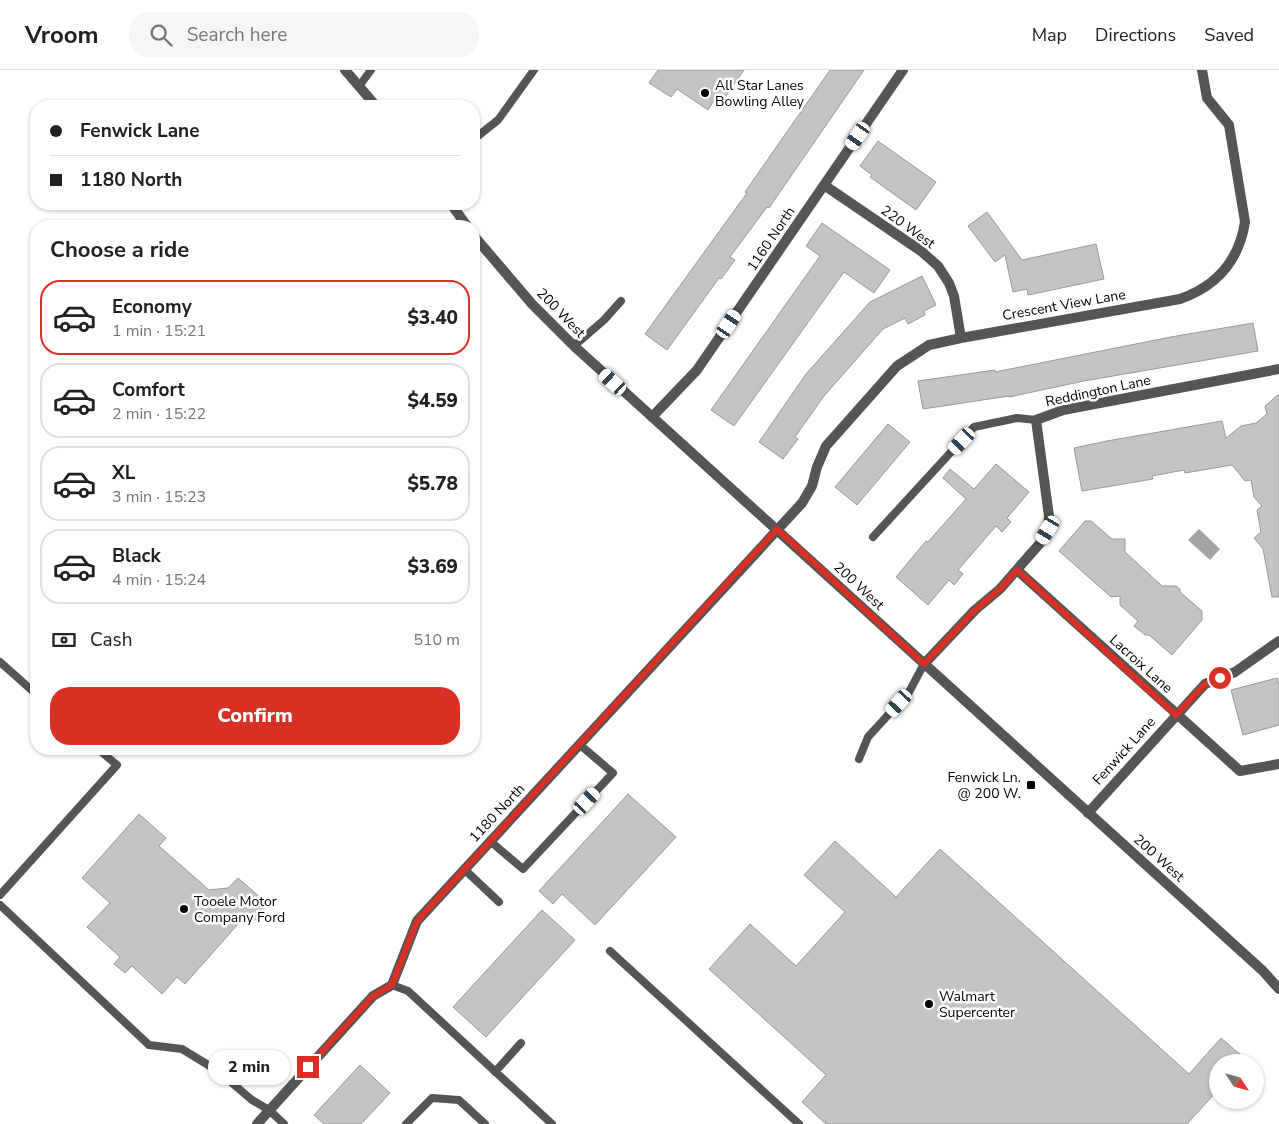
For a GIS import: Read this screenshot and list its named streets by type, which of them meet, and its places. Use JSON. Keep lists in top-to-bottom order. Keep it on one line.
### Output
{"streets":{"street":["220 West","1160 North","Crescent View Lane","200 West","Reddington Lane","Lacroix Lane","Fenwick Lane","1180 North"]},"crossings":[["220 West","1160 North"],["220 West","Crescent View Lane"],["1160 North","200 West"],["Crescent View Lane","200 West"],["Crescent View Lane","1180 North"],["200 West","Reddington Lane"],["200 West","Fenwick Lane"],["200 West","1180 North"],["Reddington Lane","Lacroix Lane"],["Lacroix Lane","Fenwick Lane"]],"places":{"other":["All Star Lanes Bowling Alley","Tooele Motor Company Ford","Walmart Supercenter"],"transit":["Fenwick Ln. @ 200 W."]},"north":"bottom right","page":{"header":"Vroom","search":"Search here","nav":["Map","Directions","Saved"],"banner":["Fenwick Lane","1180 North"],"heading":"Choose a ride","list":[{"name":"Economy","note":"1 min · 15:21","value":"$3.40"},{"name":"Comfort","note":"2 min · 15:22","value":"$4.59"},{"name":"XL","note":"3 min · 15:23","value":"$5.78"},{"name":"Black","note":"4 min · 15:24","value":"$3.69"}],"pay":["Cash","510 m"],"buttons":"Confirm","bubble":"2 min"}}
